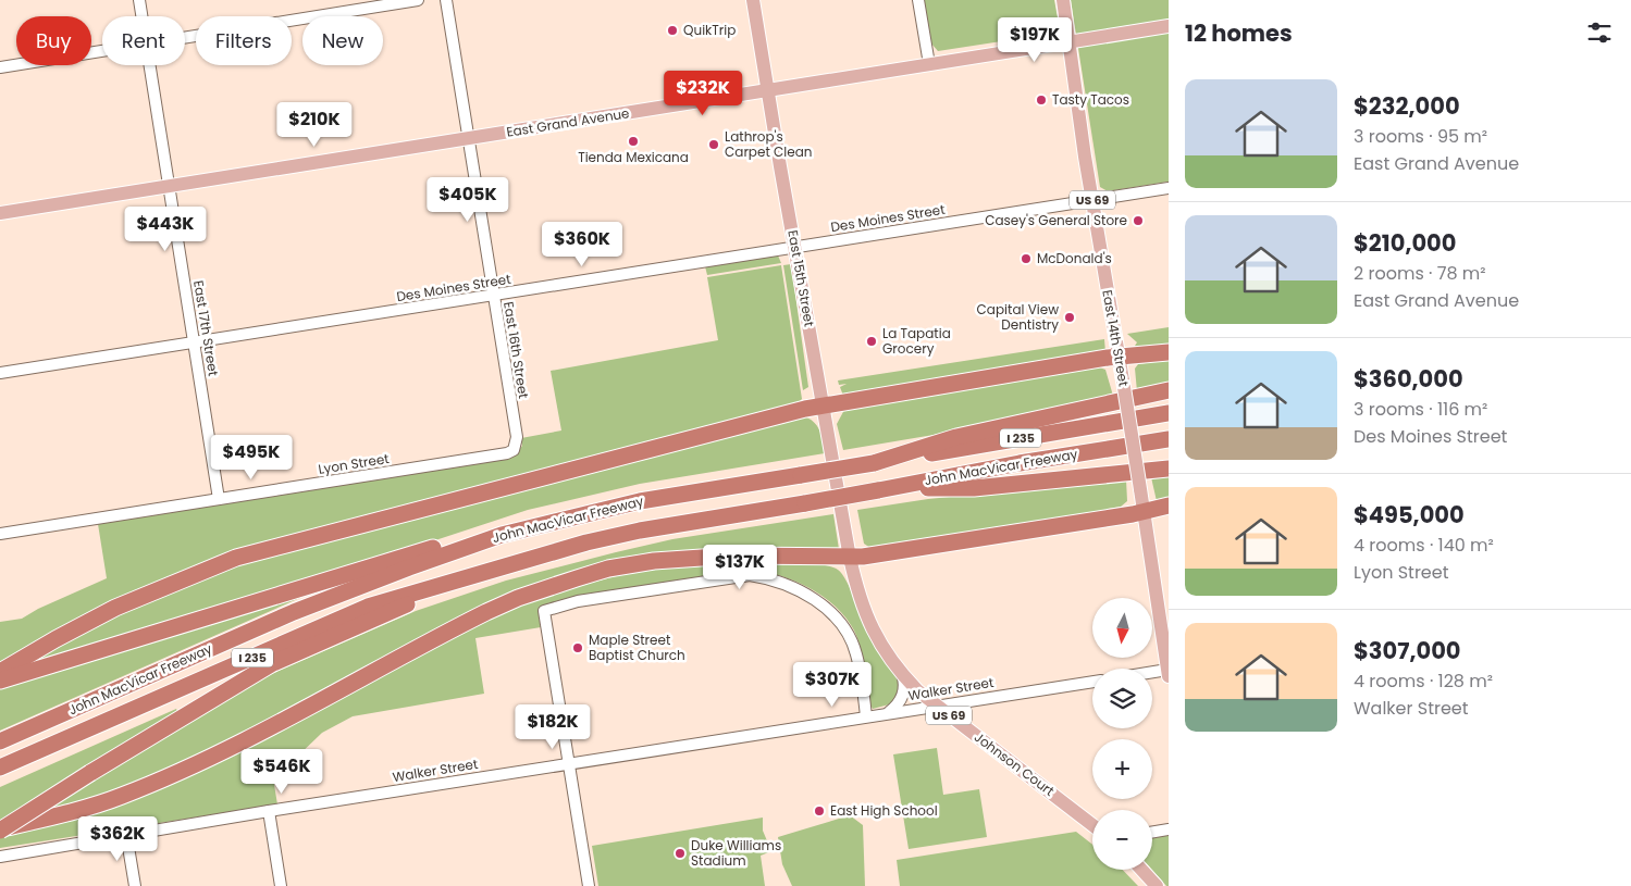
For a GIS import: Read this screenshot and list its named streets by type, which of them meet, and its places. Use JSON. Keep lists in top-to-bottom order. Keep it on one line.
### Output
{"streets":{"highway":["I 235","John MacVicar Freeway"],"main road":["East Grand Avenue","US 69","East 15th Street","East 14th Street","Johnson Court"],"street":["Des Moines Street","East 17th Street","East 16th Street","Lyon Street","Walker Street"]},"crossings":[["East Grand Avenue","East 15th Street"],["East Grand Avenue","East 17th Street"],["East Grand Avenue","East 14th Street"],["East Grand Avenue","East 16th Street"],["Des Moines Street","East 15th Street"],["Des Moines Street","East 17th Street"],["Des Moines Street","East 14th Street"],["Des Moines Street","East 16th Street"],["East 15th Street","Johnson Court"],["East 17th Street","Lyon Street"],["East 16th Street","Lyon Street"],["Walker Street","Johnson Court"]],"places":["QuikTrip","Tasty Tacos","Tienda Mexicana","Lathrop's Carpet Clean","Casey's General Store","McDonald's","Capital View Dentistry","La Tapatia Grocery","Maple Street Baptist Church","East High School","Duke Williams Stadium"],"north":"bottom","page":{"heading":"12 homes","chip":["Buy","Rent","Filters","New"],"price":["$197K","$232K","$210K","$405K","$443K","$360K","$495K","$137K","$307K","$182K","$546K","$362K"],"list":[{"name":"$232,000","note":"3 rooms · 95 m² · East Grand Avenue"},{"name":"$210,000","note":"2 rooms · 78 m² · East Grand Avenue"},{"name":"$360,000","note":"3 rooms · 116 m² · Des Moines Street"},{"name":"$495,000","note":"4 rooms · 140 m² · Lyon Street"},{"name":"$307,000","note":"4 rooms · 128 m² · Walker Street"}],"map_buttons":["+","−"]}}
